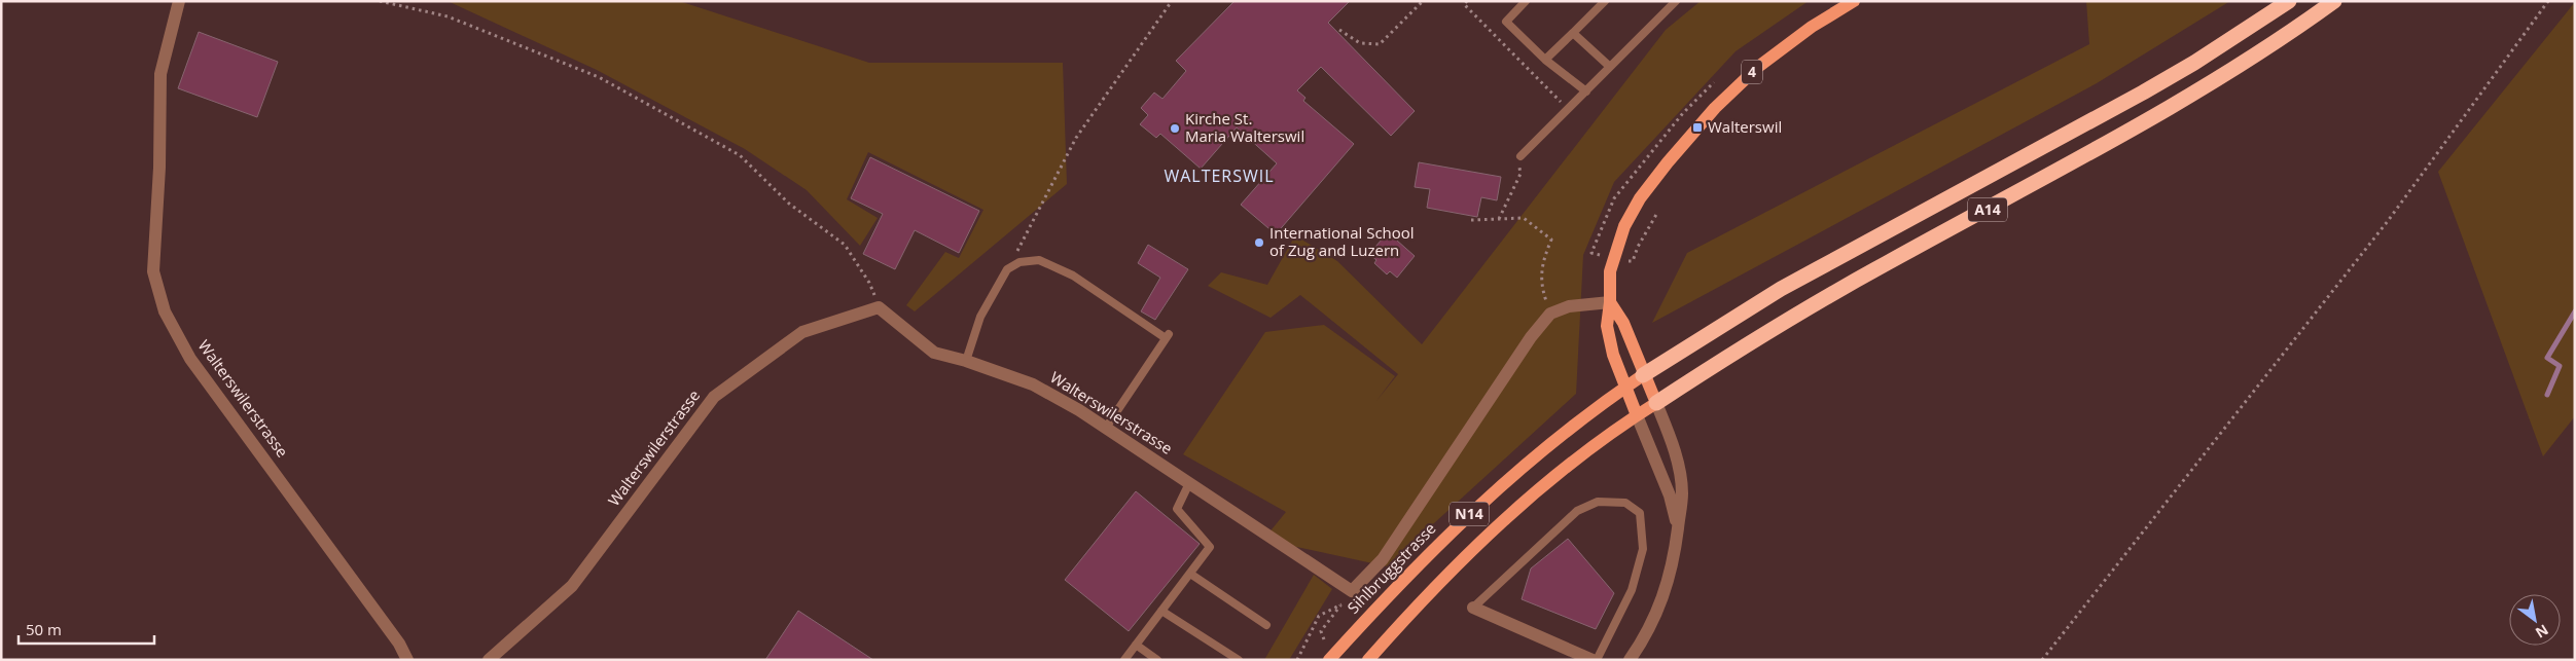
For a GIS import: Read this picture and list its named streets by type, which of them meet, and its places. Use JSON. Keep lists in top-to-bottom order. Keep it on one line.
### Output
{"streets":{"highway":["A14"],"main road":["4","N14","Sihlbruggstrasse"],"street":["Walterswilerstrasse"]},"crossings":[["4","A14"],["4","Sihlbruggstrasse"],["A14","Sihlbruggstrasse"]],"districts":["WALTERSWIL"],"places":{"transit":["Walterswil"],"other":["Kirche St. Maria Walterswil","International School of Zug and Luzern"]},"scale_bar":"50 m","north":"bottom right"}
